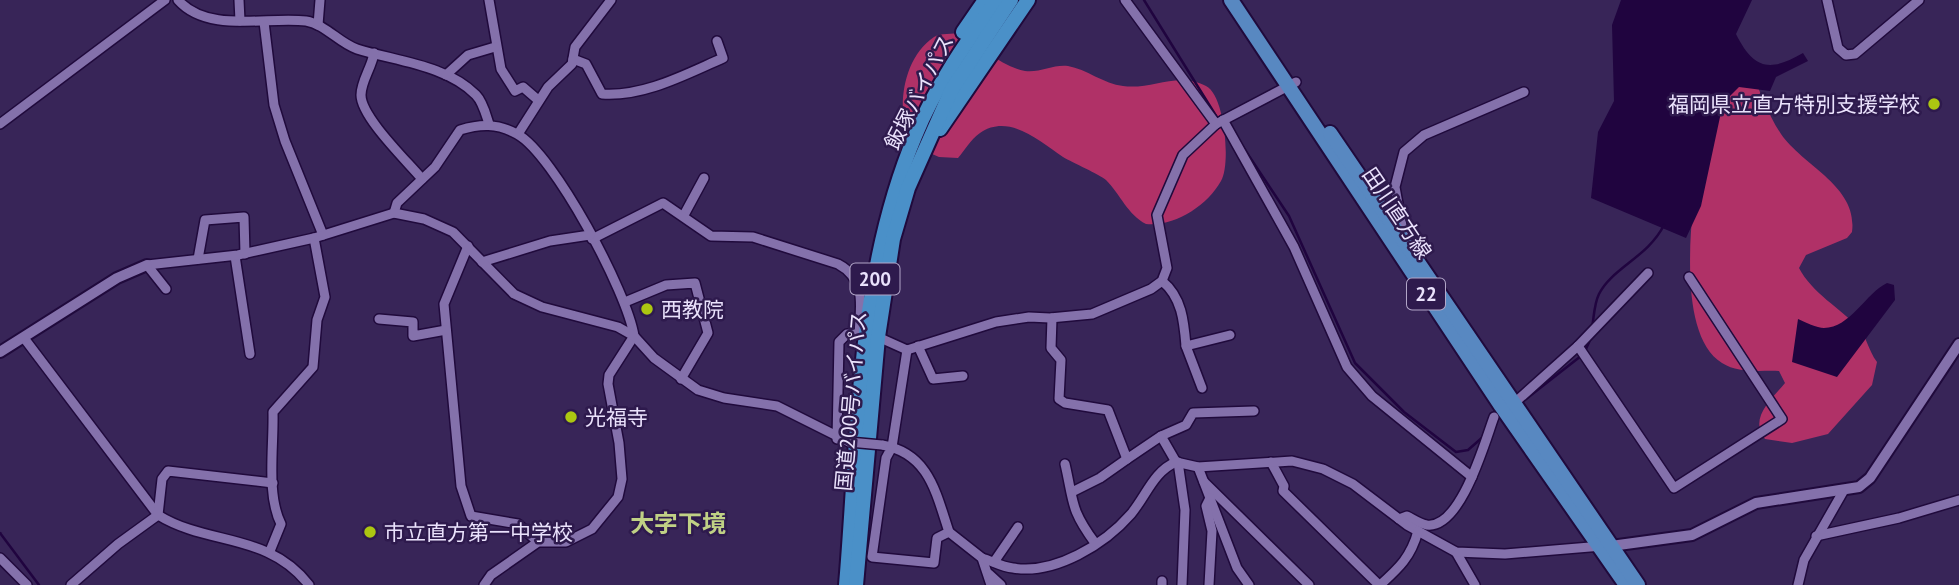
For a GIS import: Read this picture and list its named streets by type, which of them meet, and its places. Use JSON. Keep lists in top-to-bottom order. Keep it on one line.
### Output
{"streets":{"highway":["飯塚バイパス","200","国道200号バイパス"],"main road":["田川直方線","22"]},"crossings":[["飯塚バイパス","国道200号バイパス"]],"districts":["大字下境"],"places":["福岡県立直方特別支援学校","西教院","光福寺","市立直方第一中学校"]}
